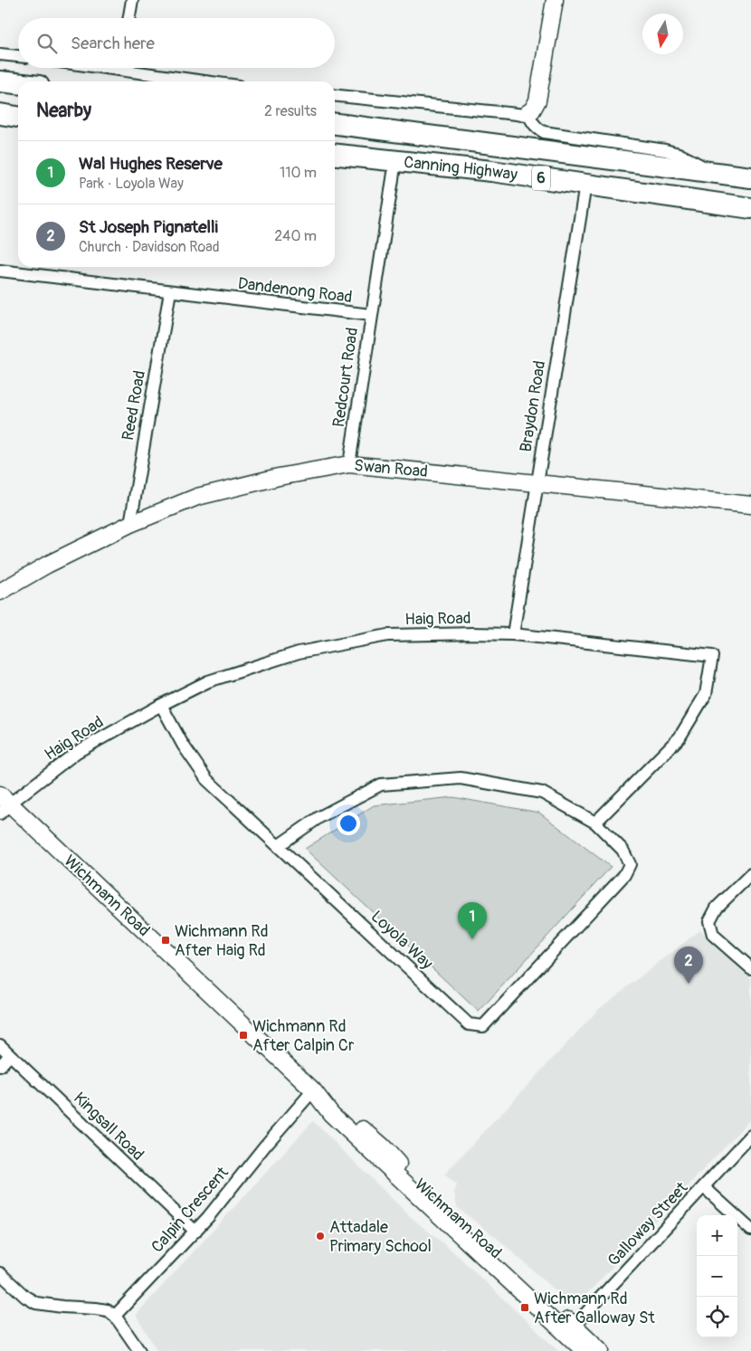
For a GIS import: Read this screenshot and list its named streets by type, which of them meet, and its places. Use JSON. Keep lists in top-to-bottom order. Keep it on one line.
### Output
{"streets":{"highway":["Canning Highway","6"],"street":["Dandenong Road","Redcourt Road","Reed Road","Braydon Road","Swan Road","Haig Road","Wichmann Road","Loyola Way","Kingsall Road","Calpin Crescent","Galloway Street"]},"crossings":[["Canning Highway","Redcourt Road"],["Canning Highway","Braydon Road"],["Dandenong Road","Redcourt Road"],["Dandenong Road","Reed Road"],["Redcourt Road","Swan Road"],["Reed Road","Swan Road"],["Braydon Road","Swan Road"],["Braydon Road","Haig Road"],["Haig Road","Wichmann Road"],["Haig Road","Loyola Way"],["Wichmann Road","Calpin Crescent"],["Wichmann Road","Galloway Street"],["Kingsall Road","Calpin Crescent"]],"places":{"transit":["Wichmann Rd After Haig Rd","Wichmann Rd After Calpin Cr","Wichmann Rd After Galloway St"],"other":["Attadale Primary School"]},"north":"bottom","page":{"search":"Search here","heading":["Nearby","2 results"],"list":[{"mark":"1","name":"Wal Hughes Reserve","note":"Park · Loyola Way","value":"110 m"},{"mark":"2","name":"St Joseph Pignatelli","note":"Church · Davidson Road","value":"240 m"}],"pins":["1","2"],"map_buttons":["+","−"]}}
